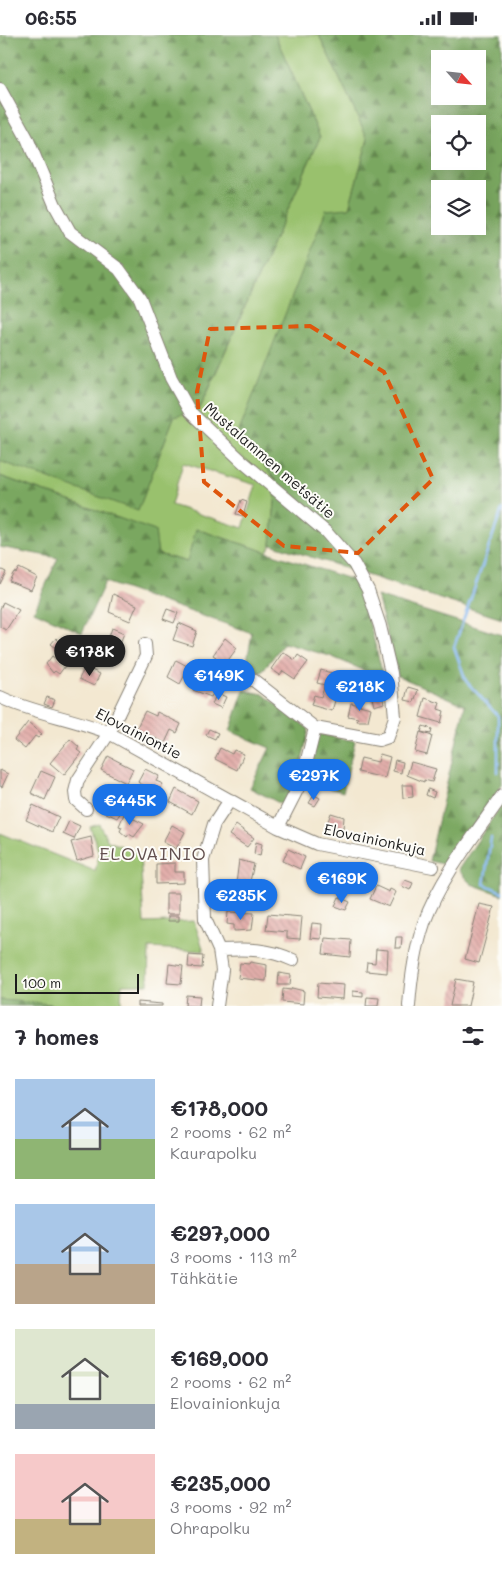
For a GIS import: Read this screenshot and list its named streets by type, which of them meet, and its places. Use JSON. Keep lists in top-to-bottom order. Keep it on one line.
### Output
{"streets":{"street":["Mustalammen metsätie","Elovainiontie","Elovainionkuja"]},"crossings":[["Elovainiontie","Elovainionkuja"]],"districts":["ELOVAINIO"],"scale_bar":"100 m","north":"bottom right","page":{"status":"06:55","price":["€178K","€149K","€218K","€297K","€445K","€169K","€235K"],"scale":"100 m","heading":"7 homes","list":[{"name":"€178,000","note":"2 rooms · 62 m² · Kaurapolku"},{"name":"€297,000","note":"3 rooms · 113 m² · Tähkätie"},{"name":"€169,000","note":"2 rooms · 62 m² · Elovainionkuja"},{"name":"€235,000","note":"3 rooms · 92 m² · Ohrapolku"}]}}
